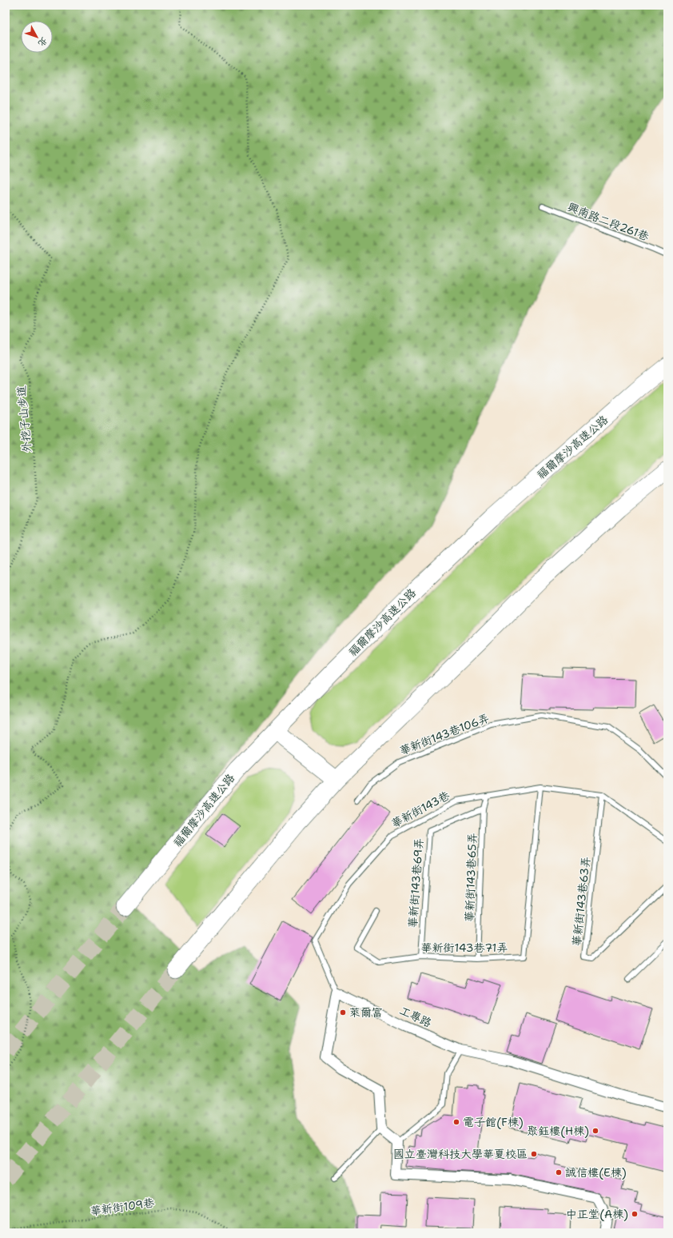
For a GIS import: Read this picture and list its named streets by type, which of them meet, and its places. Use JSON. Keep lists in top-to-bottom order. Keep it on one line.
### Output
{"streets":{"highway":["福爾摩沙高速公路"],"street":["工專路"],"lane":["興南路二段261巷","華新街143巷106弄","華新街143巷","華新街143巷65弄","華新街143巷69弄","華新街143巷63弄","華新街143巷71弄"],"path":["外挖子山步道","華新街109巷"]},"crossings":[["華新街143巷","華新街143巷65弄"],["華新街143巷","華新街143巷63弄"],["華新街143巷","華新街143巷71弄"],["華新街143巷","工專路"],["華新街143巷65弄","華新街143巷69弄"],["華新街143巷65弄","華新街143巷71弄"],["華新街143巷69弄","華新街143巷71弄"]],"places":["萊爾富","電子館(F棟)","聚鈺樓(H棟)","國立臺灣科技大學華夏校區","誠信樓(E棟)","中正堂(A棟)"],"north":"bottom right"}
